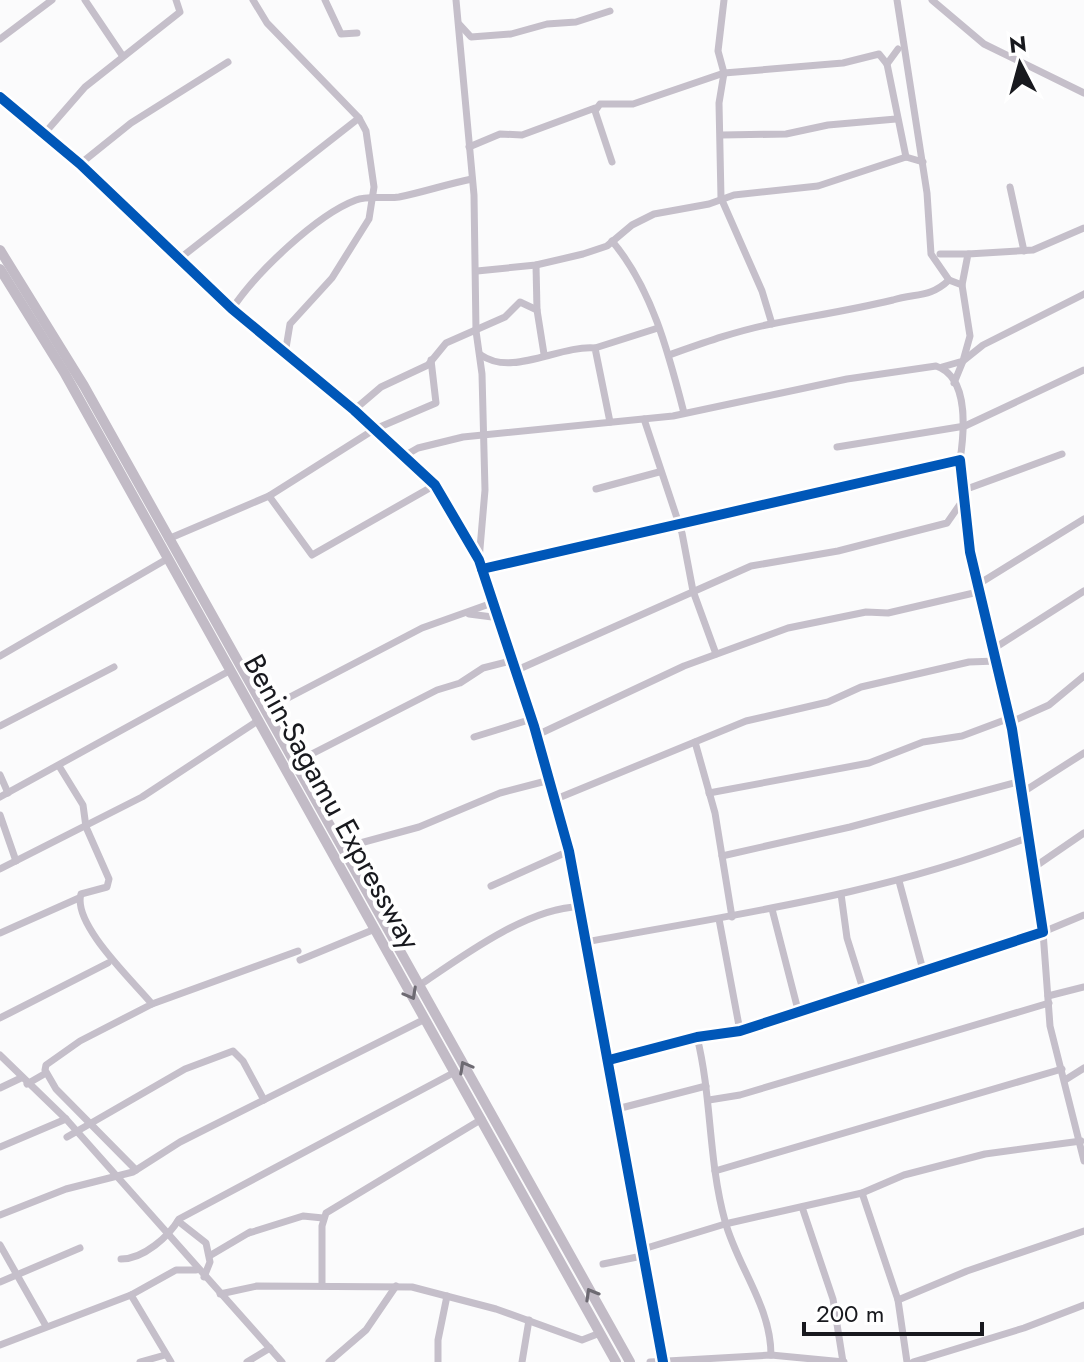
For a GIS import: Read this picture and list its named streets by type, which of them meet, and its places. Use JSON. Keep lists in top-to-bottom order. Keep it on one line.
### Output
{"streets":{"highway":["Benin-Sagamu Expressway"]},"scale_bar":"200 m","north":"top"}
